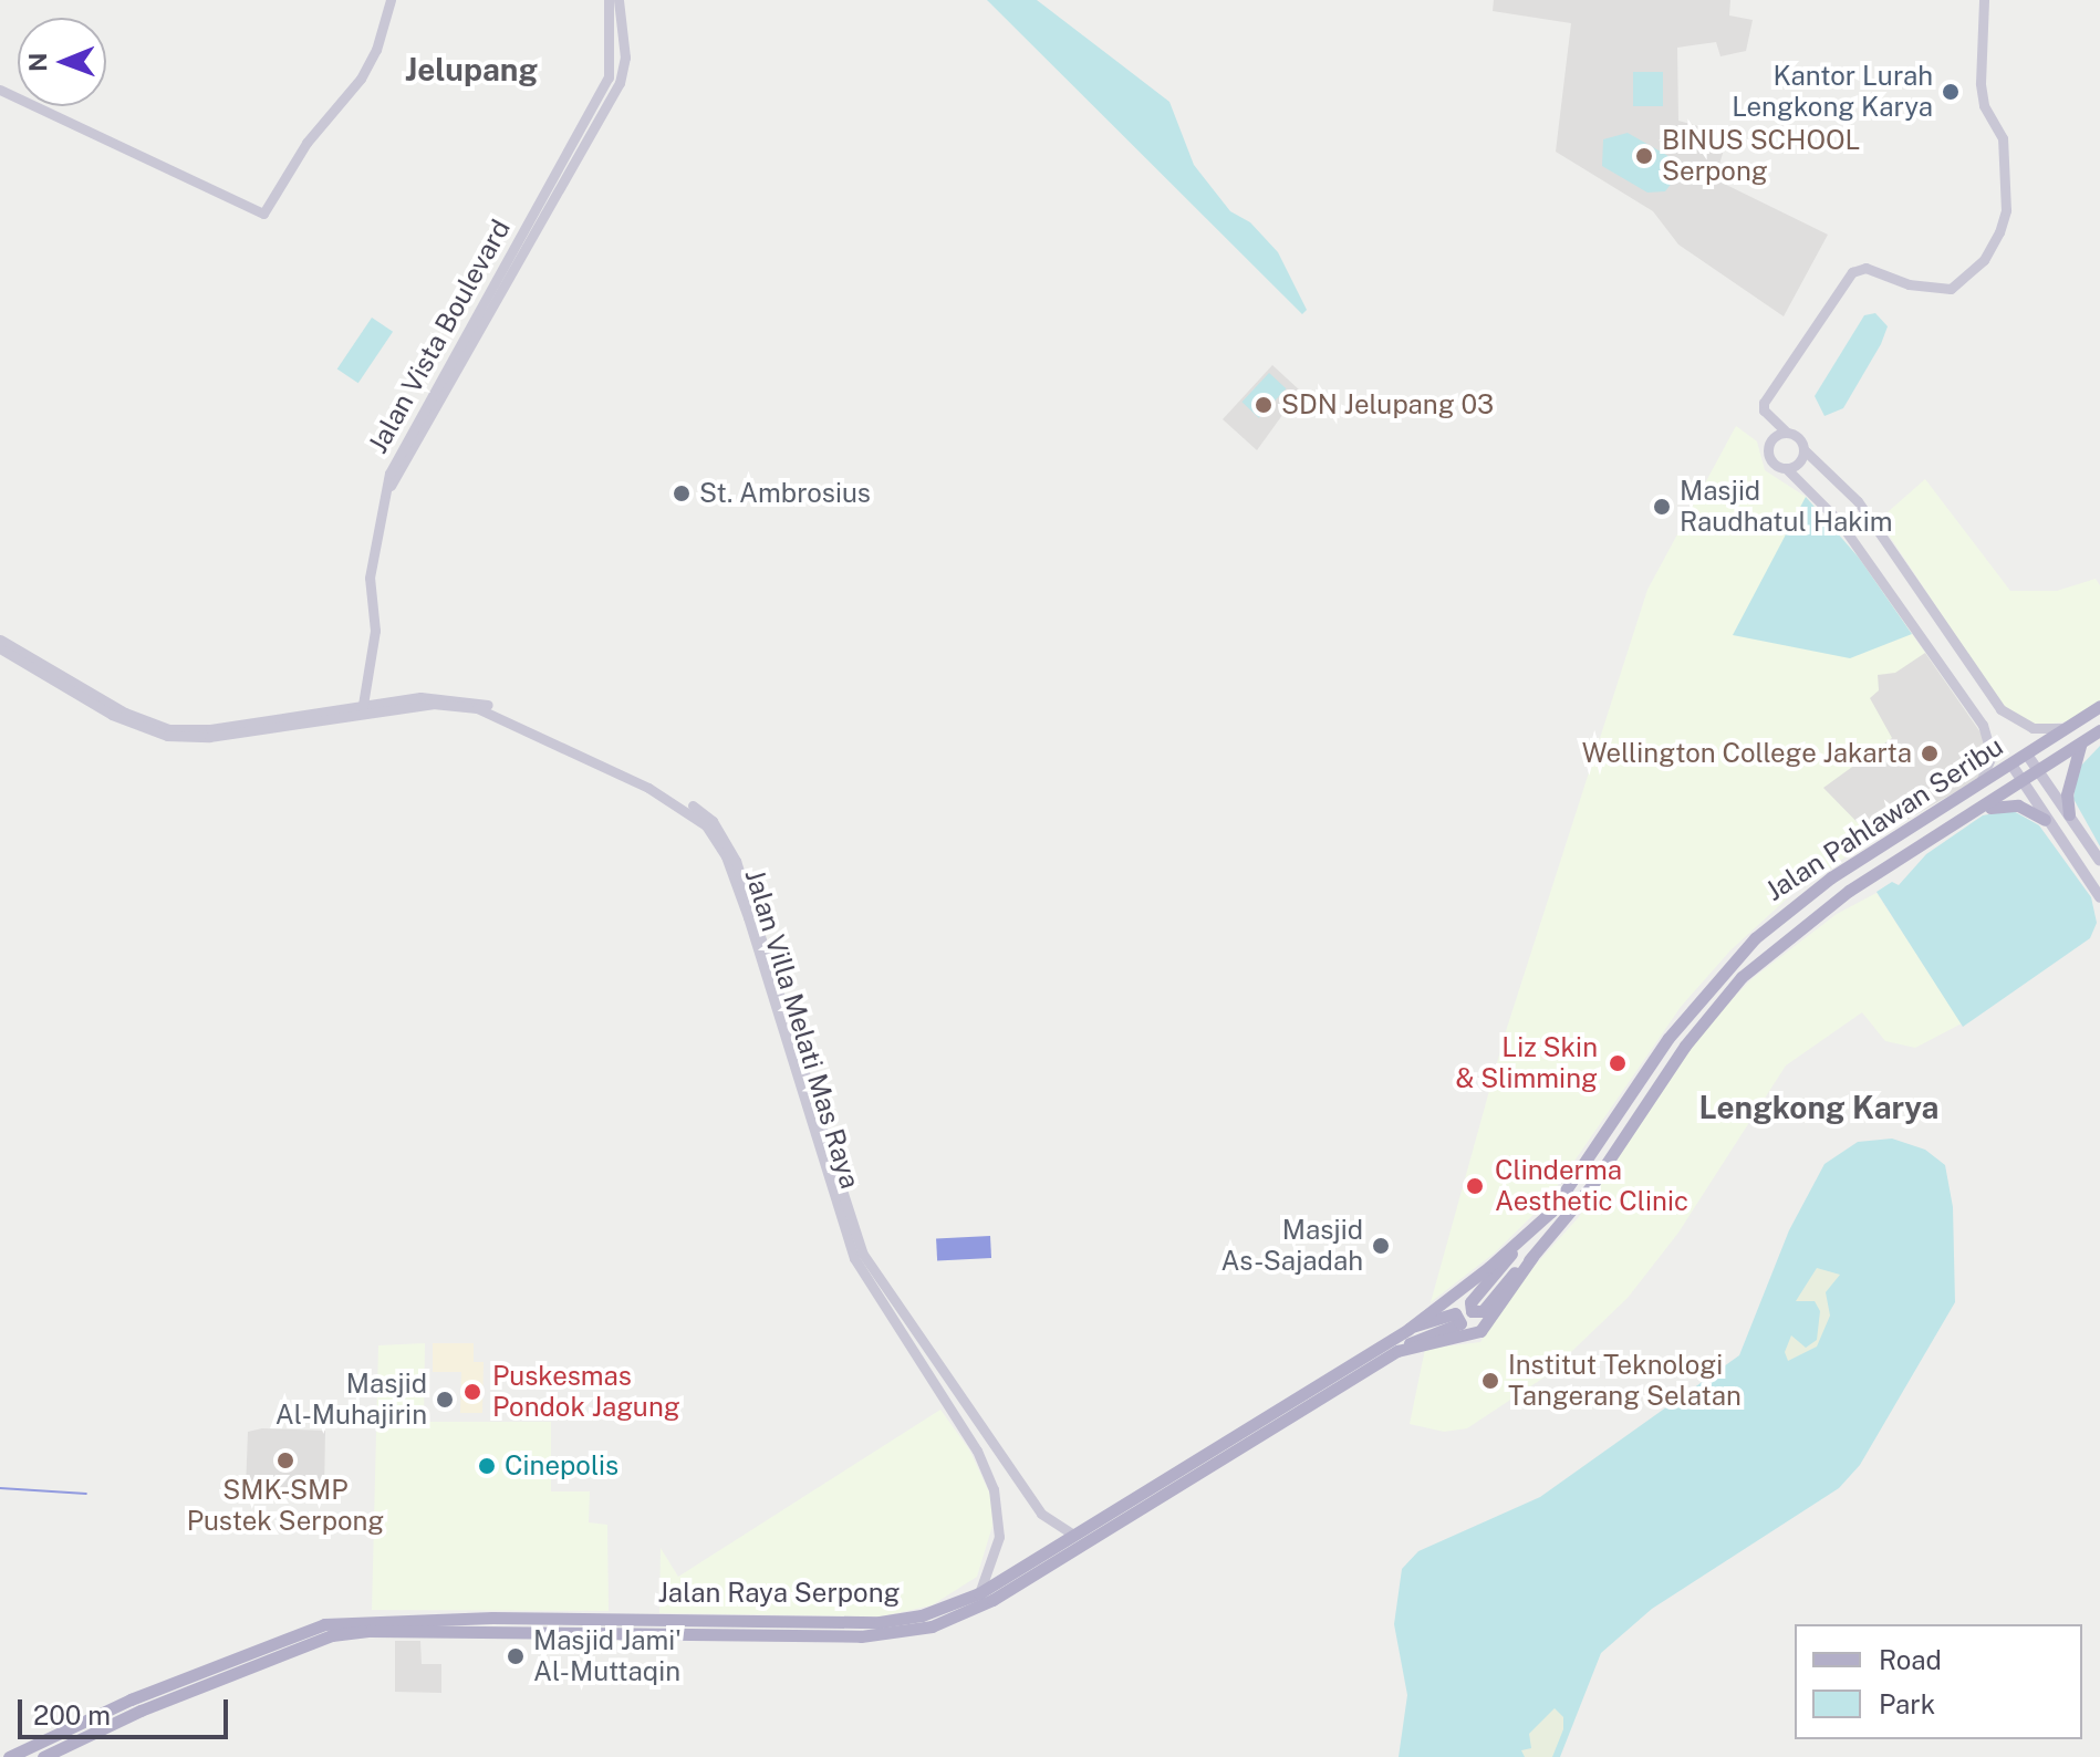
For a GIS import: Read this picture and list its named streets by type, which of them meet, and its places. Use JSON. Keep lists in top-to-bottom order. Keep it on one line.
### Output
{"streets":{"main road":["Jalan Pahlawan Seribu","Jalan Raya Serpong"],"street":["Jalan Vista Boulevard","Jalan Villa Melati Mas Raya"]},"crossings":[["Jalan Pahlawan Seribu","Jalan Raya Serpong"],["Jalan Villa Melati Mas Raya","Jalan Raya Serpong"]],"districts":["Jelupang","Lengkong Karya"],"places":["Kantor Lurah Lengkong Karya","BINUS SCHOOL Serpong","SDN Jelupang 03","St. Ambrosius","Masjid Raudhatul Hakim","Wellington College Jakarta","Liz Skin & Slimming","Clinderma Aesthetic Clinic","Masjid As-Sajadah","Institut Teknologi Tangerang Selatan","Puskesmas Pondok Jagung","Masjid Al-Muhajirin","SMK-SMP Pustek Serpong","Cinepolis","Masjid Jami' Al-Muttaqin"],"legend":["Road","Park"],"scale_bar":"200 m","north":"left"}
